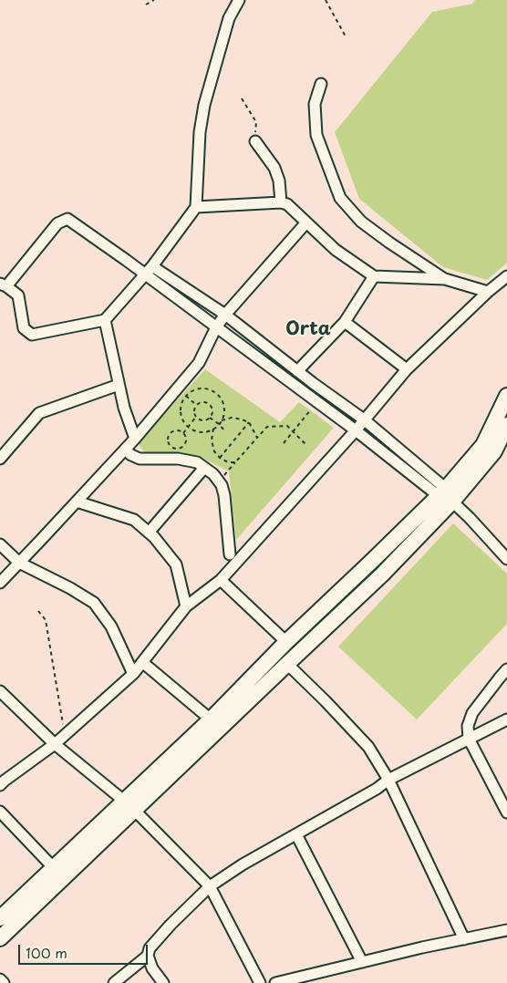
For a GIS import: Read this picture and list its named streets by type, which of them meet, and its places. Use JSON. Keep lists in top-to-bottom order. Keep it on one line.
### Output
{"districts":["Orta"],"scale_bar":"100 m"}
